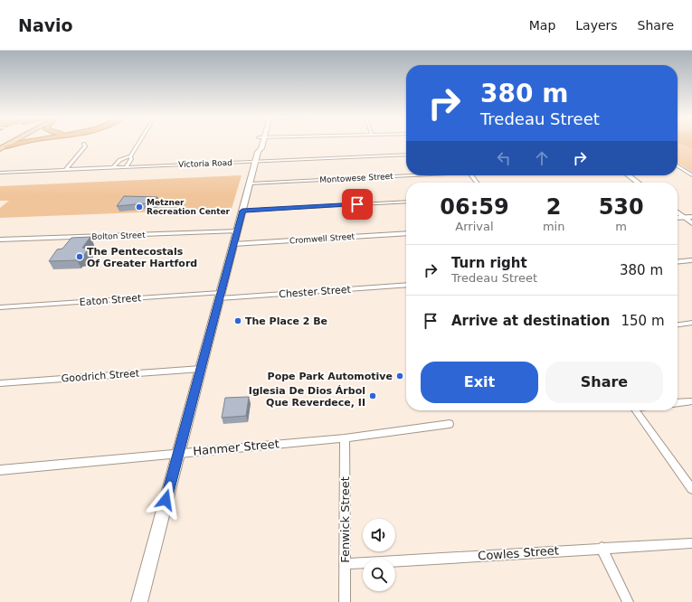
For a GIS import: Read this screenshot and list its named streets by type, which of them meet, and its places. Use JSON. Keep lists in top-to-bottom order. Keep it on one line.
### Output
{"streets":{"street":["Victoria Road","Montowese Street","Bolton Street","Cromwell Street","Chester Street","Eaton Street","Goodrich Street","Hanmer Street","Fenwick Street","Cowles Street"]},"crossings":[["Chester Street","Eaton Street"],["Hanmer Street","Fenwick Street"],["Fenwick Street","Cowles Street"]],"places":["Metzner Recreation Center","The Pentecostals Of Greater Hartford","The Place 2 Be","Pope Park Automotive","Iglesia De Dios Árbol Que Reverdece, II"],"page":{"header":"Navio","nav":["Map","Layers","Share"],"turn":["380 m","Tredeau Street"],"eta":["06:59","Arrival","2","min","530","m"],"list":[{"name":"Turn right","note":"Tredeau Street","value":"380 m"},{"name":"Arrive at destination","value":"150 m"}],"buttons":["Exit","Share"]}}
